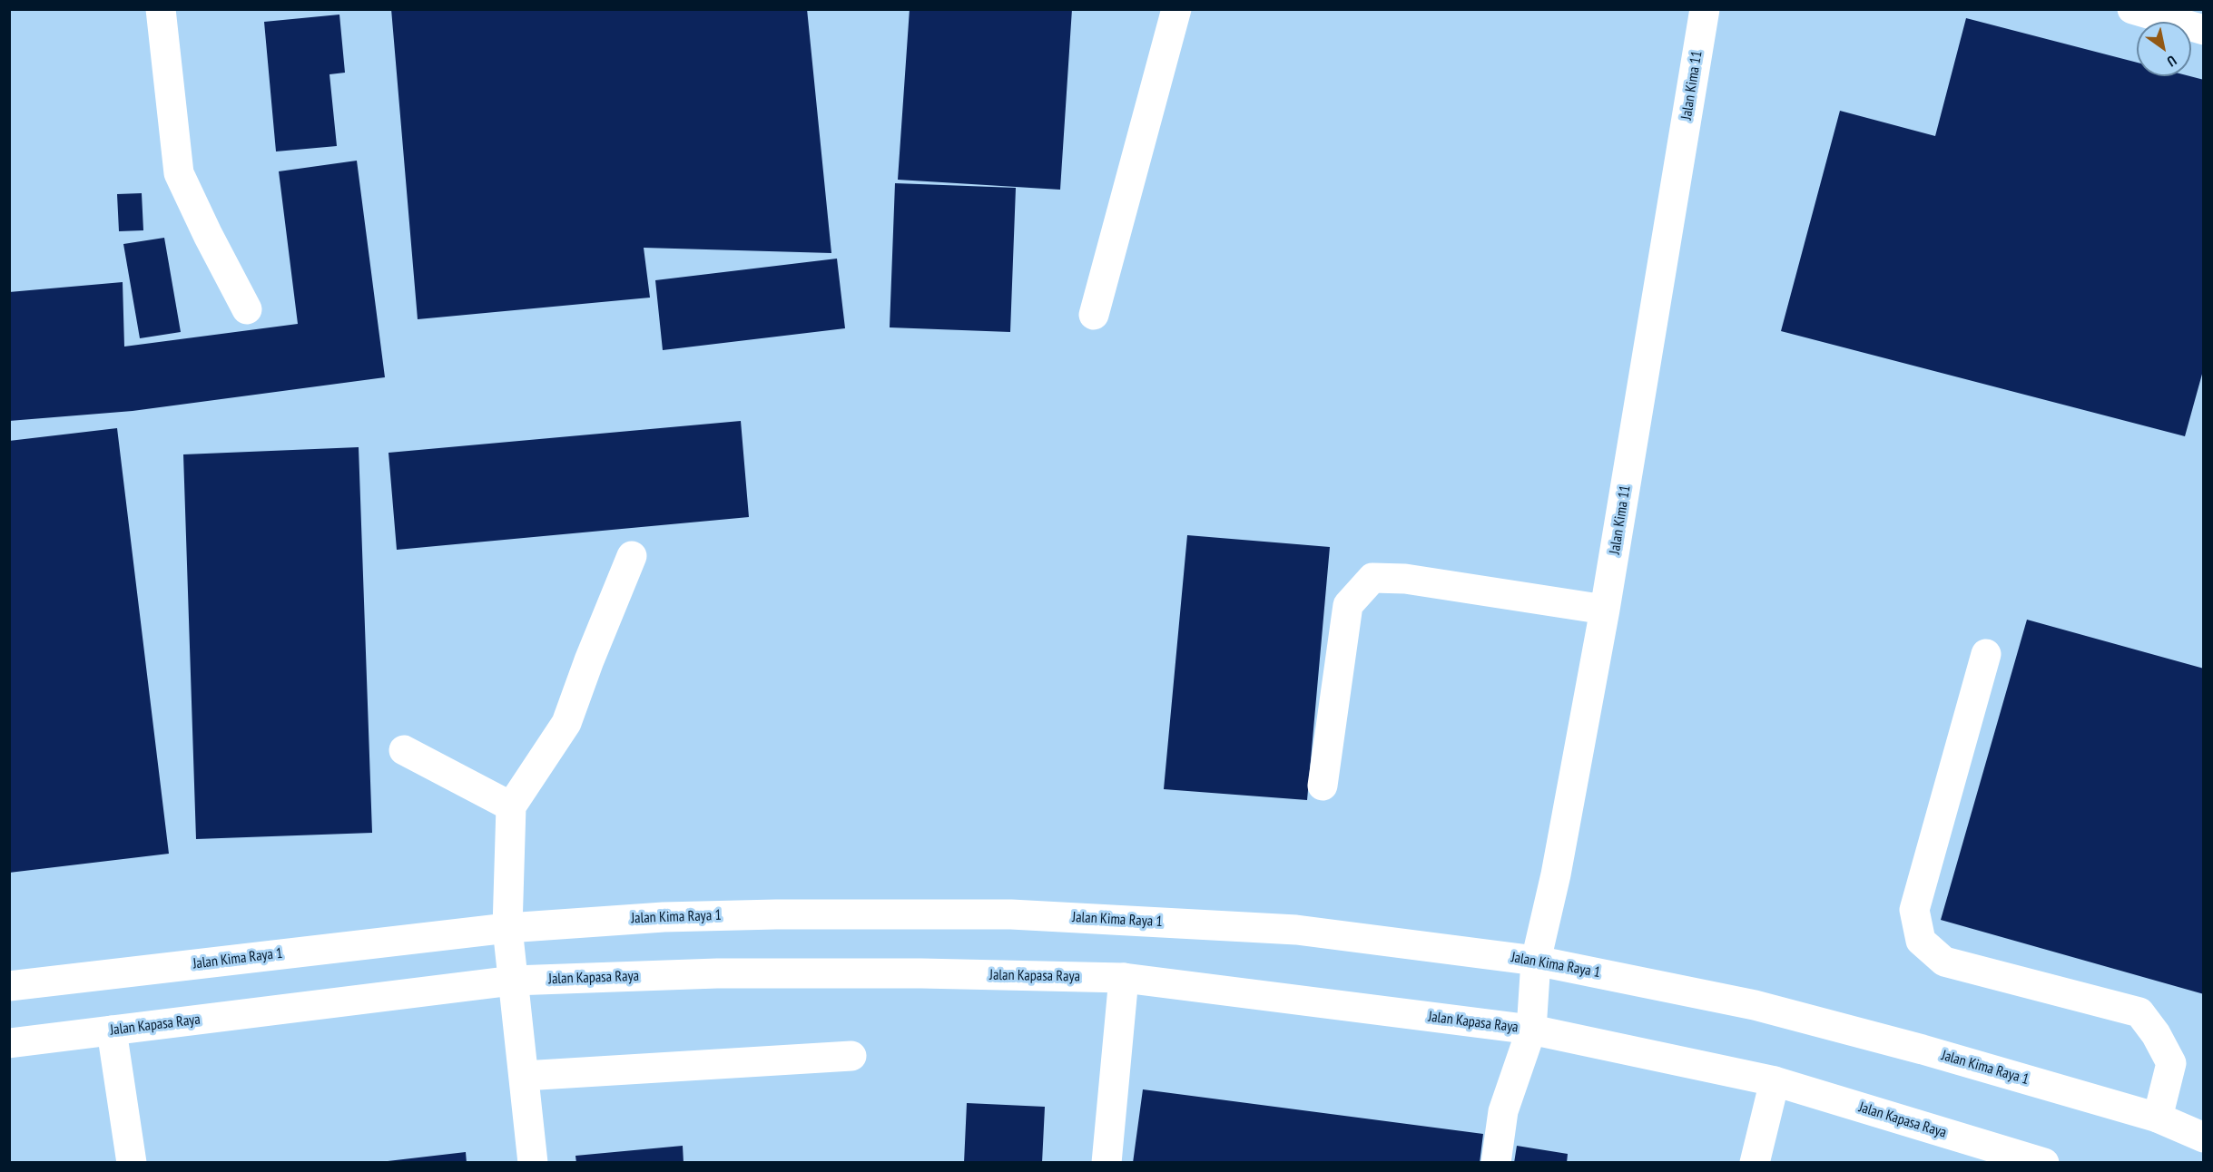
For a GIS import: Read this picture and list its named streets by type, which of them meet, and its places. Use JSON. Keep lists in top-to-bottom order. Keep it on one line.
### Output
{"streets":{"main road":["Jalan Kima 11","Jalan Kima Raya 1","Jalan Kapasa Raya"]},"crossings":[["Jalan Kima 11","Jalan Kima Raya 1"],["Jalan Kima 11","Jalan Kapasa Raya"]],"north":"bottom right"}
